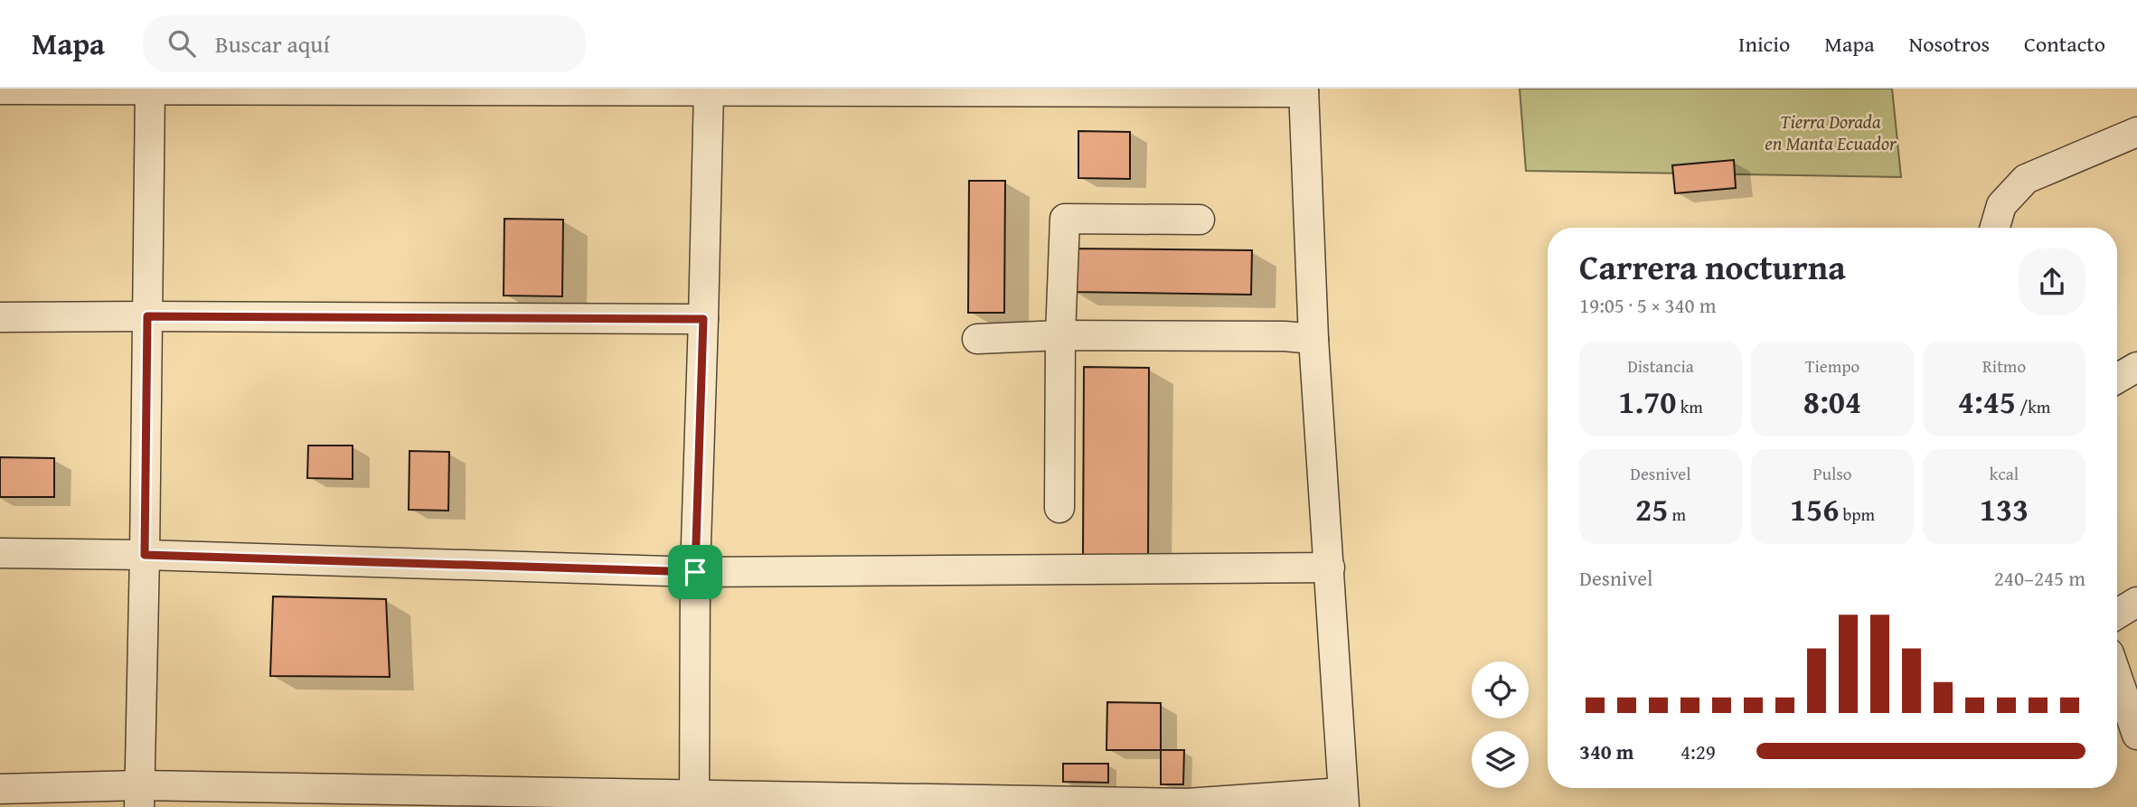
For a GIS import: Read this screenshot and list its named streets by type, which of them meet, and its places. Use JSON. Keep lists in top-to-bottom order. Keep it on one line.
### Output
{"parks":["Tierra Dorada en Manta Ecuador"],"page":{"header":"Mapa","search":"Buscar aquí","nav":["Inicio","Mapa","Nosotros","Contacto"],"heading":["Carrera nocturna","19:05 · 5 × 340 m"],"stats":[["Distancia","1.70 km"],["Tiempo","8:04"],["Ritmo","4:45 /km"],["Desnivel","25 m"],["Pulso","156 bpm"],["kcal","133"]],"chart":["Desnivel","240–245 m"],"list":[{"name":"340 m","note":"4:29"}]}}
